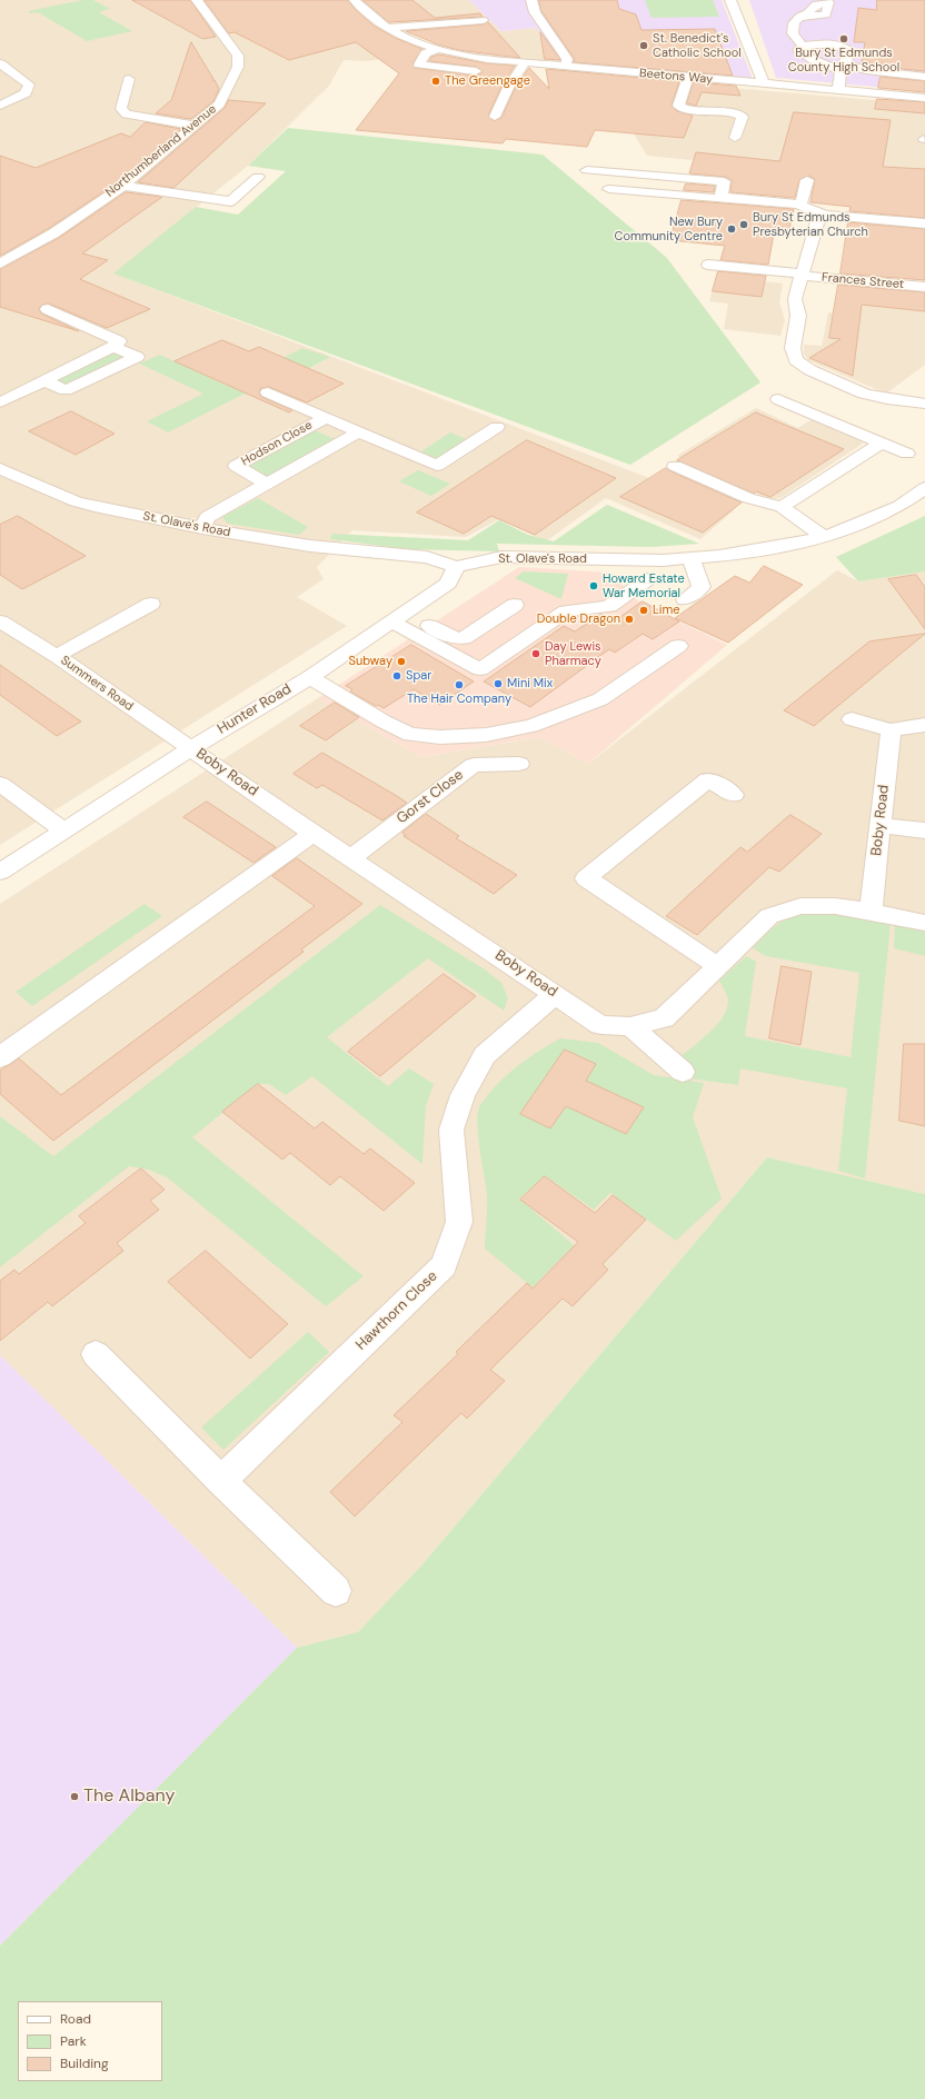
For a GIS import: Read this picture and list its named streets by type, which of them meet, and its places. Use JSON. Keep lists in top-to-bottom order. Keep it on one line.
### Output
{"streets":{"street":["Beetons Way","Northumberland Avenue","Frances Street","Hodson Close","St. Olave's Road","Summers Road","Hunter Road","Boby Road","Gorst Close","Hawthorn Close"]},"crossings":[["St. Olave's Road","Hunter Road"],["Summers Road","Hunter Road"],["Summers Road","Boby Road"],["Hunter Road","Boby Road"],["Boby Road","Gorst Close"],["Boby Road","Hawthorn Close"]],"places":["Bury St Edmunds County High School","St. Benedict's Catholic School","The Greengage","Bury St Edmunds Presbyterian Church","New Bury Community Centre","Howard Estate War Memorial","Lime","Double Dragon","Day Lewis Pharmacy","Subway","Spar","Mini Mix","The Hair Company","The Albany"],"legend":["Road","Park","Building"]}
